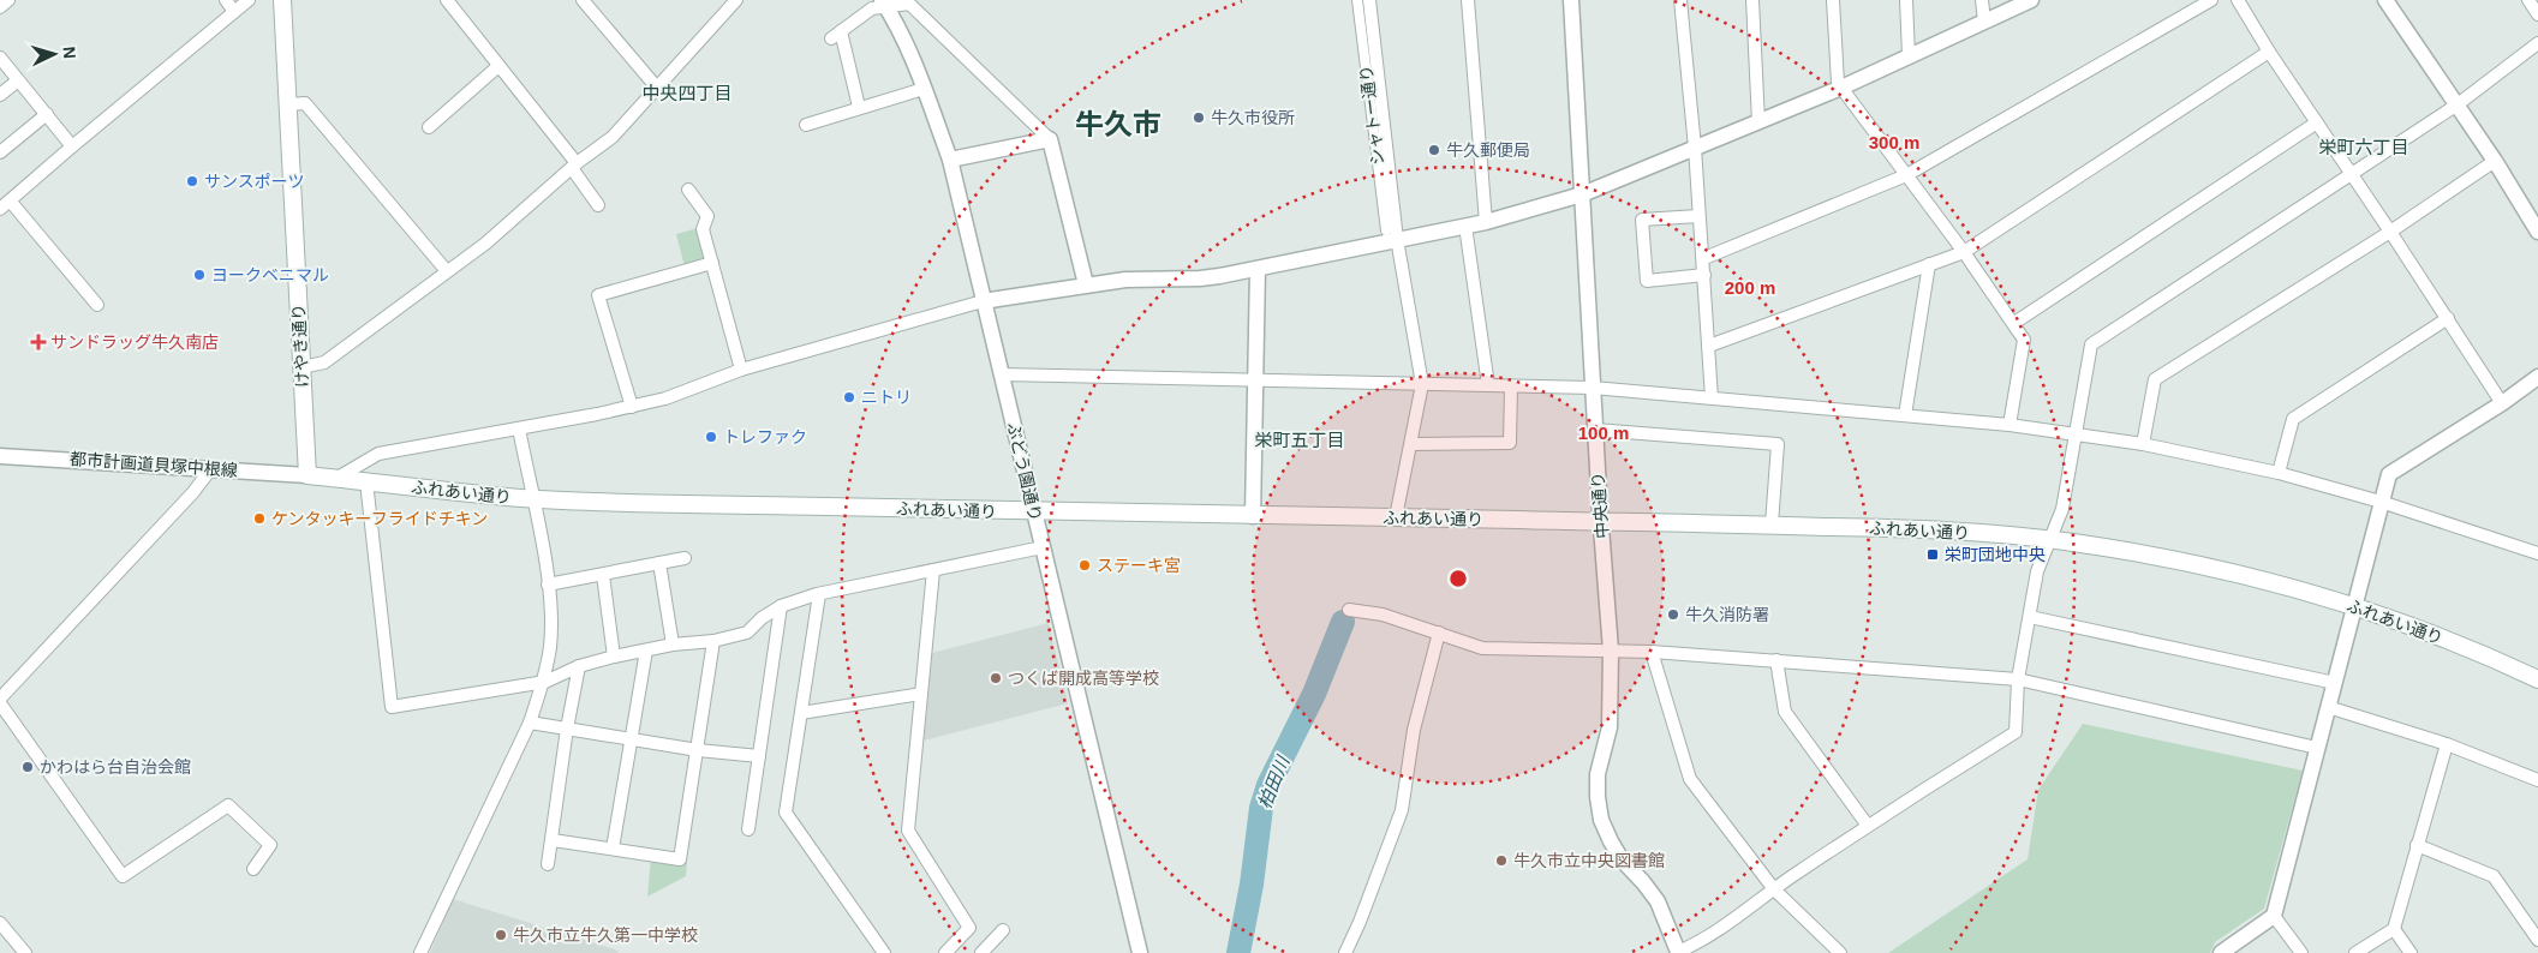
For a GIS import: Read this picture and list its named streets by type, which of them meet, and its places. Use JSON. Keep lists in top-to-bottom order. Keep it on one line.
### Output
{"streets":{"main road":["けやき通り","ふれあい通り"],"street":["シャトー通り","都市計画道貝塚中根線","ぶどう園通り","中央通り"]},"crossings":[["けやき通り","都市計画道貝塚中根線"],["けやき通り","ふれあい通り"],["都市計画道貝塚中根線","ふれあい通り"],["ぶどう園通り","ふれあい通り"],["ふれあい通り","中央通り"]],"districts":["中央四丁目","牛久市","栄町六丁目","栄町五丁目"],"water":["柏田川"],"places":{"other":["牛久市役所","牛久郵便局","サンスポーツ","ヨークベニマル","ニトリ","トレファク","ケンタッキーフライドチキン","ステーキ宮","牛久消防署","つくば開成高等学校","かわはら台自治会館","牛久市立中央図書館","牛久市立牛久第一中学校"],"health":["サンドラッグ牛久南店"],"transit":["栄町団地中央"]},"north":"right","rings":["300 m","200 m","100 m"]}
